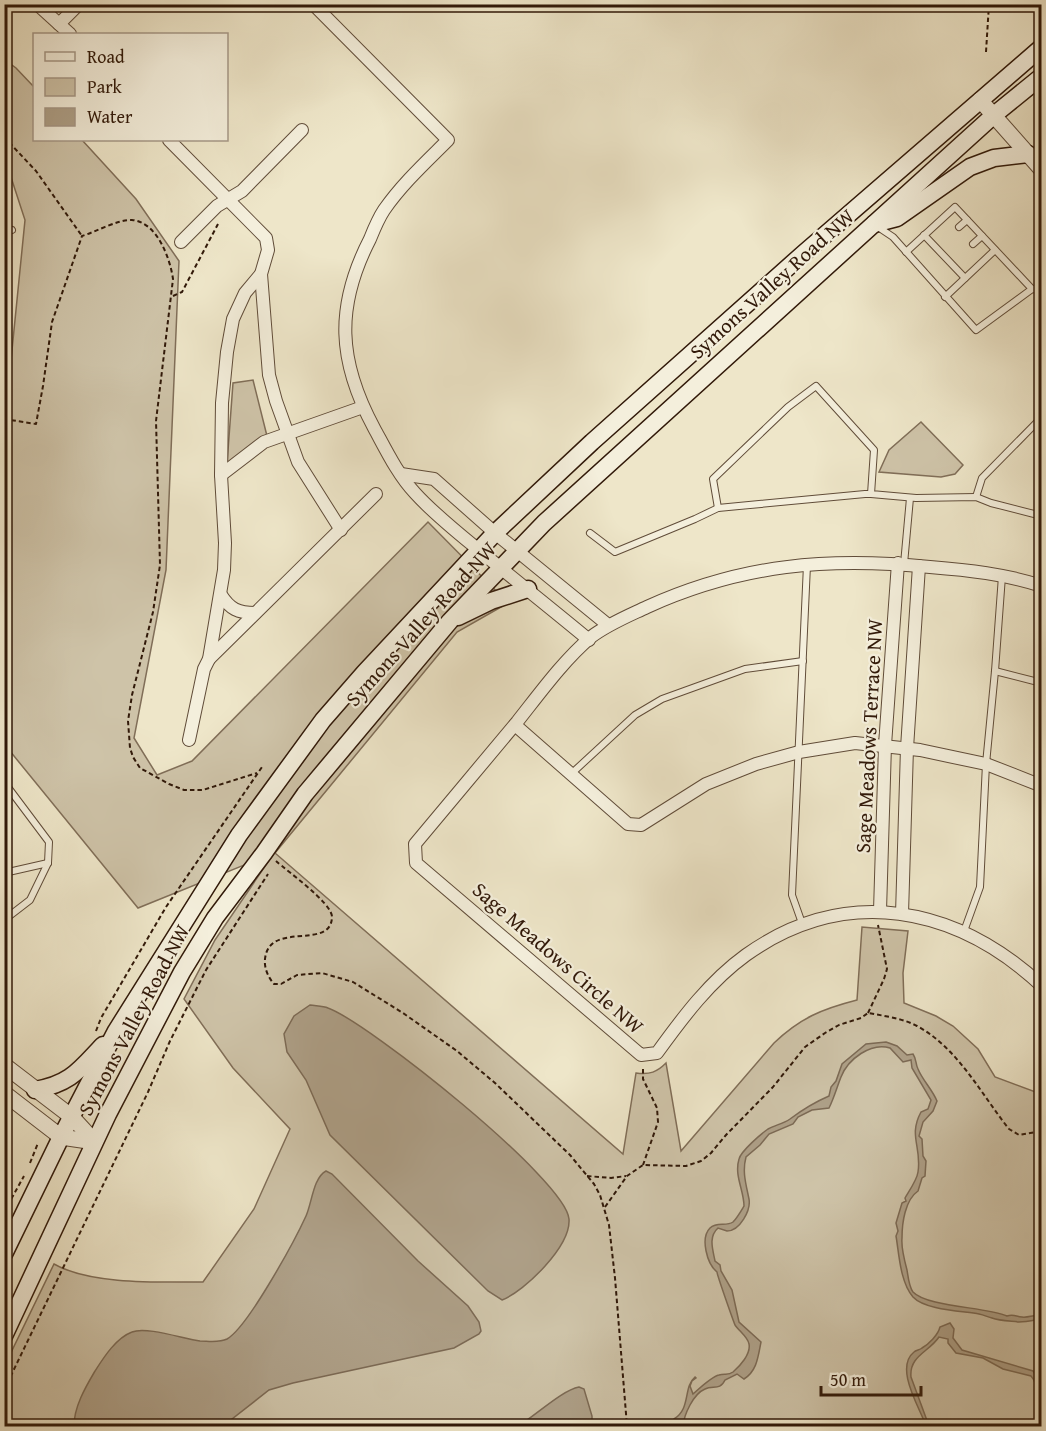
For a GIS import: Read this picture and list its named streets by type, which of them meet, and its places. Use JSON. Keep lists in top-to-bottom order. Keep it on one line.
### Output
{"streets":{"main road":["Symons Valley Road NW"],"street":["Sage Meadows Terrace NW","Sage Meadows Circle NW"]},"crossings":[["Sage Meadows Terrace NW","Sage Meadows Circle NW"]],"legend":["Road","Park","Water"],"scale_bar":"50 m"}
